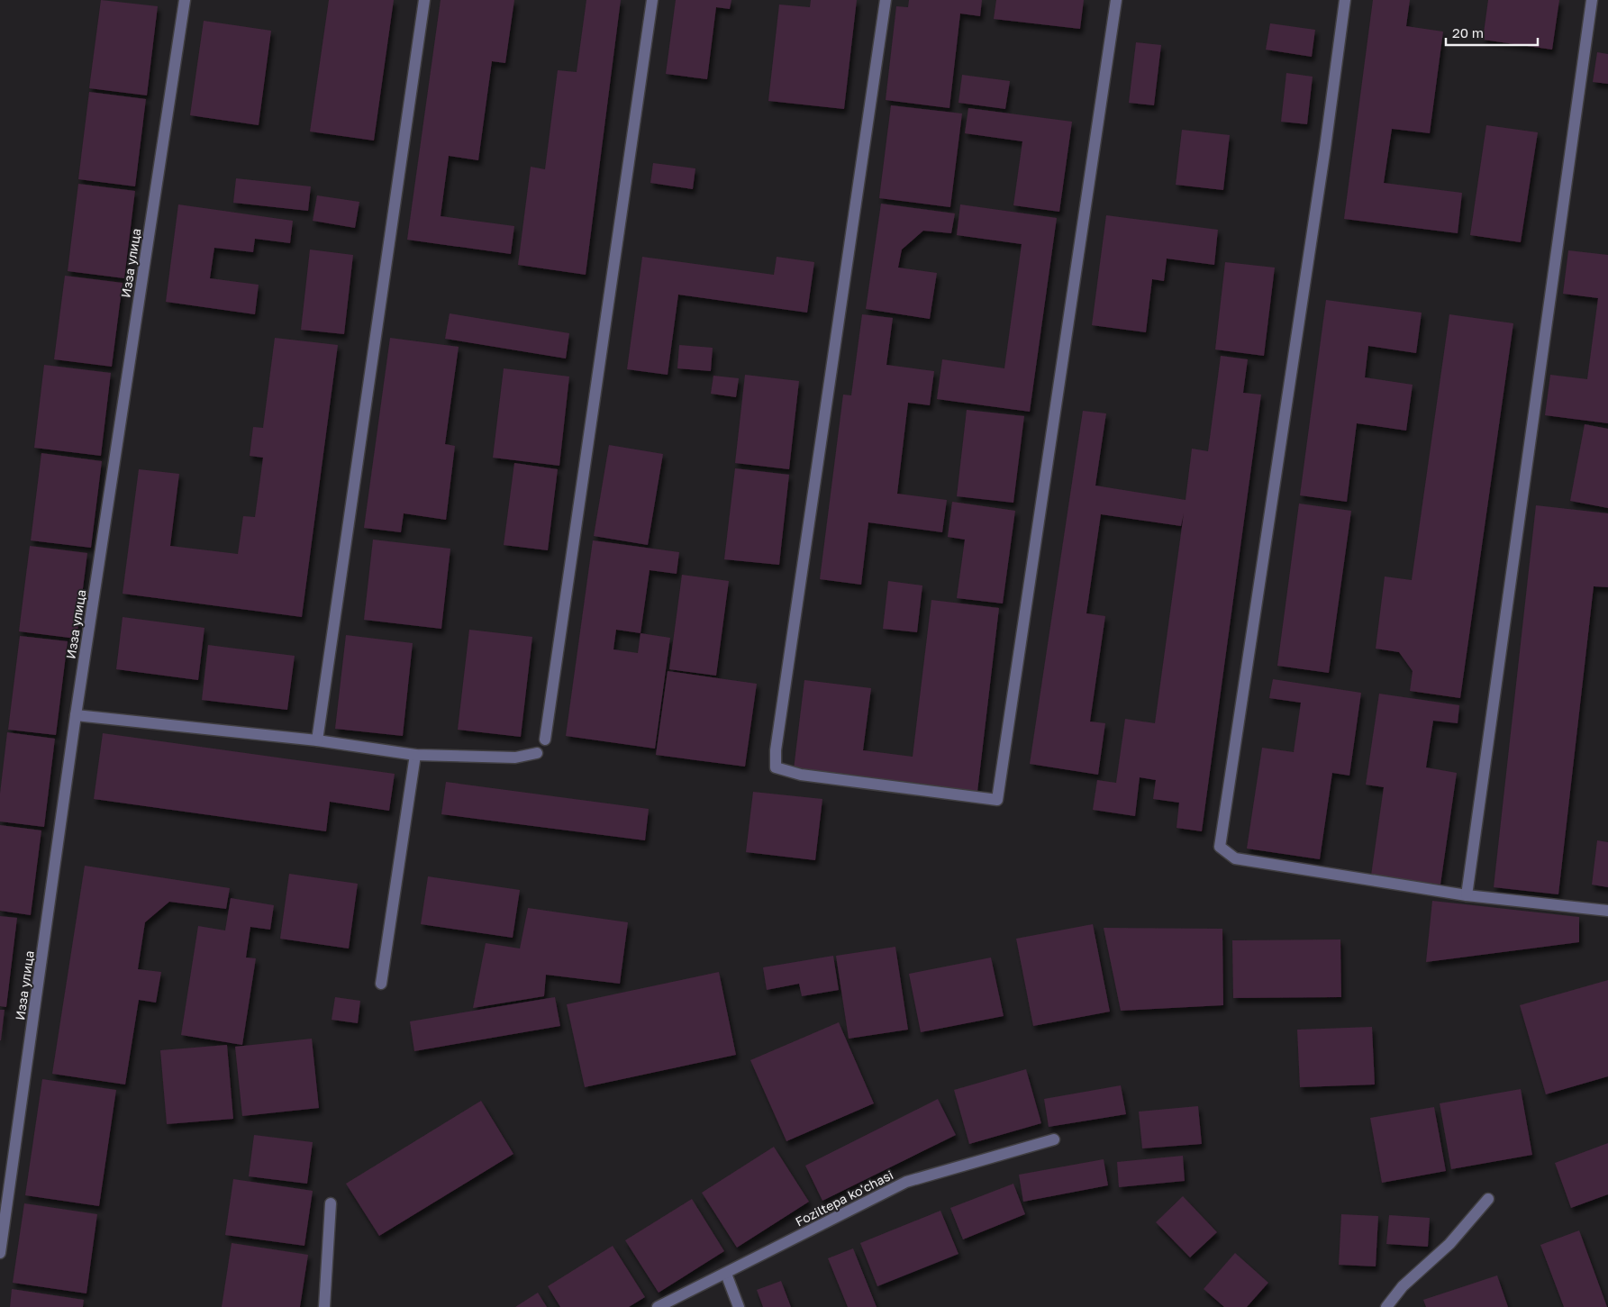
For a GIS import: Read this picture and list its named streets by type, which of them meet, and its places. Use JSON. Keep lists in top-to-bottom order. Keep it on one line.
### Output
{"streets":{"street":["Изза улица","Foziltepa ko'chasi"]},"scale_bar":"20 m"}
